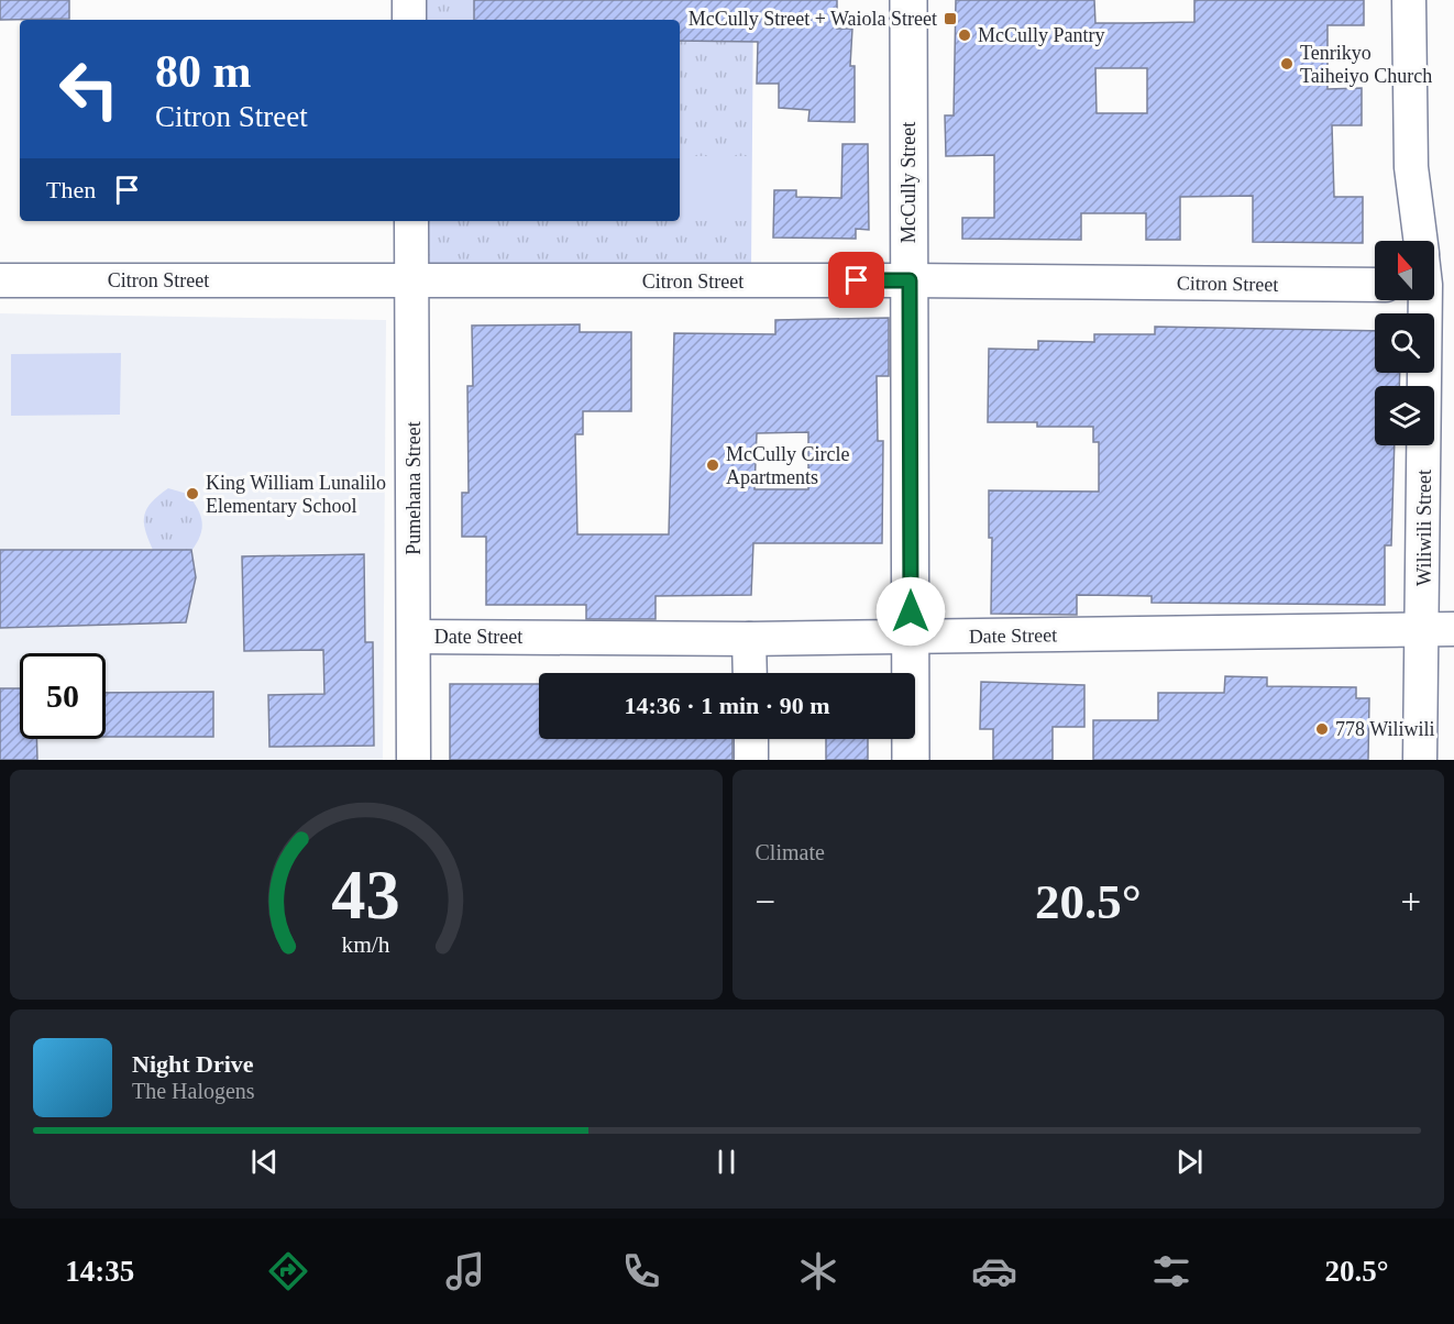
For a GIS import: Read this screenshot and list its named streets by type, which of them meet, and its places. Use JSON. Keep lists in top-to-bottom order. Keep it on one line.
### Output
{"streets":{"main road":["McCully Street"],"street":["Citron Street","Pumehana Street","Wiliwili Street","Date Street"]},"crossings":[["McCully Street","Citron Street"],["McCully Street","Date Street"],["Citron Street","Pumehana Street"],["Pumehana Street","Date Street"],["Wiliwili Street","Date Street"]],"places":{"transit":["McCully Street + Waiola Street"],"other":["McCully Pantry","Tenrikyo Taiheiyo Church","McCully Circle Apartments","King William Lunalilo Elementary School","778 Wiliwili"]},"north":"top","page":{"turn":["80 m","Citron Street"],"then":"Then","limit":"50","trip":"14:36 · 1 min · 90 m","tile":"Climate","heat":["−","20.5°","+"],"song":["Night Drive","The Halogens"],"tabs":["14:35","20.5°"],"gauge":["43","km/h"]}}
